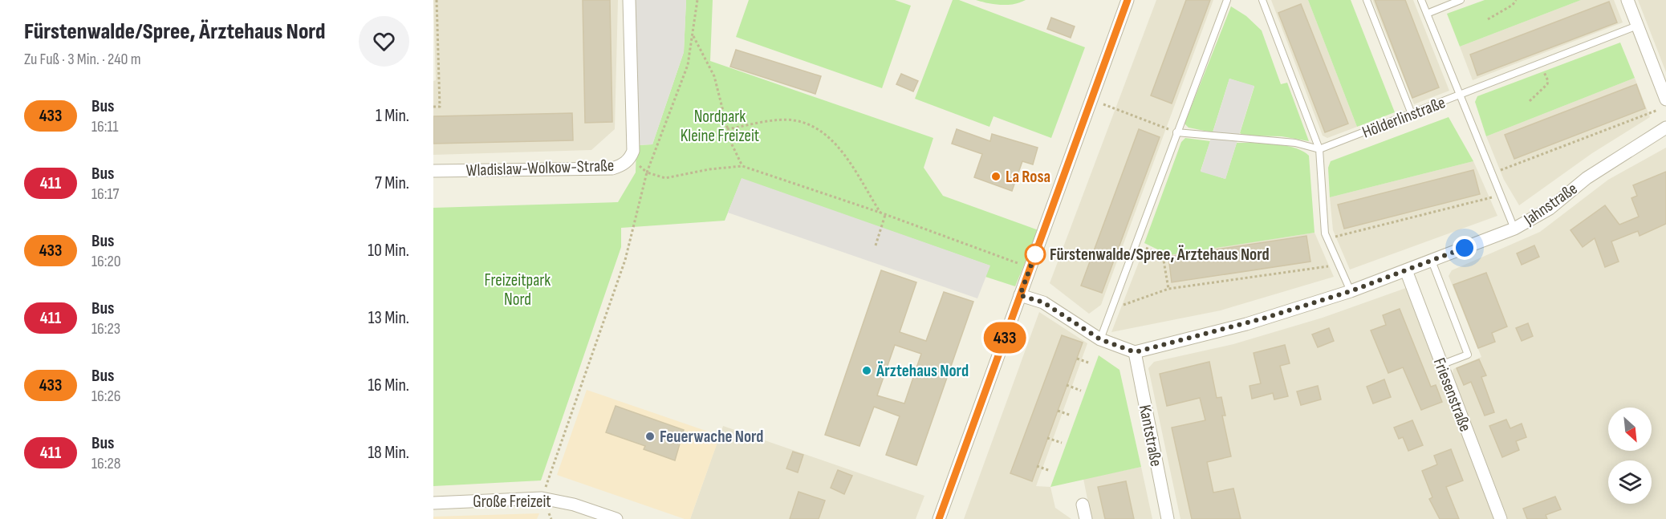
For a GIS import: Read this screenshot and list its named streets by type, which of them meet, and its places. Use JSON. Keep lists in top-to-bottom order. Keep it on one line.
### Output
{"streets":{"street":["Wladislaw-Wolkow-Straße","Jahnstraße","Friesenstraße","Kantstraße","Große Freizeit"],"lane":["Hölderlinstraße"]},"crossings":[["Jahnstraße","Friesenstraße"],["Jahnstraße","Kantstraße"]],"parks":["Nordpark Kleine Freizeit","Freizeitpark Nord"],"places":["La Rosa","Fürstenwalde/Spree, Ärztehaus Nord","Ärztehaus Nord","Feuerwache Nord"],"lines":["bus line 433"],"north":"bottom right","page":{"heading":["Fürstenwalde/Spree, Ärztehaus Nord","Zu Fuß · 3 Min. · 240 m"],"on_map":"433","list":[{"mark":"433","name":"Bus","note":"16:11","value":"1 Min."},{"mark":"411","name":"Bus","note":"16:17","value":"7 Min."},{"mark":"433","name":"Bus","note":"16:20","value":"10 Min."},{"mark":"411","name":"Bus","note":"16:23","value":"13 Min."},{"mark":"433","name":"Bus","note":"16:26","value":"16 Min."},{"mark":"411","name":"Bus","note":"16:28","value":"18 Min."}]}}
